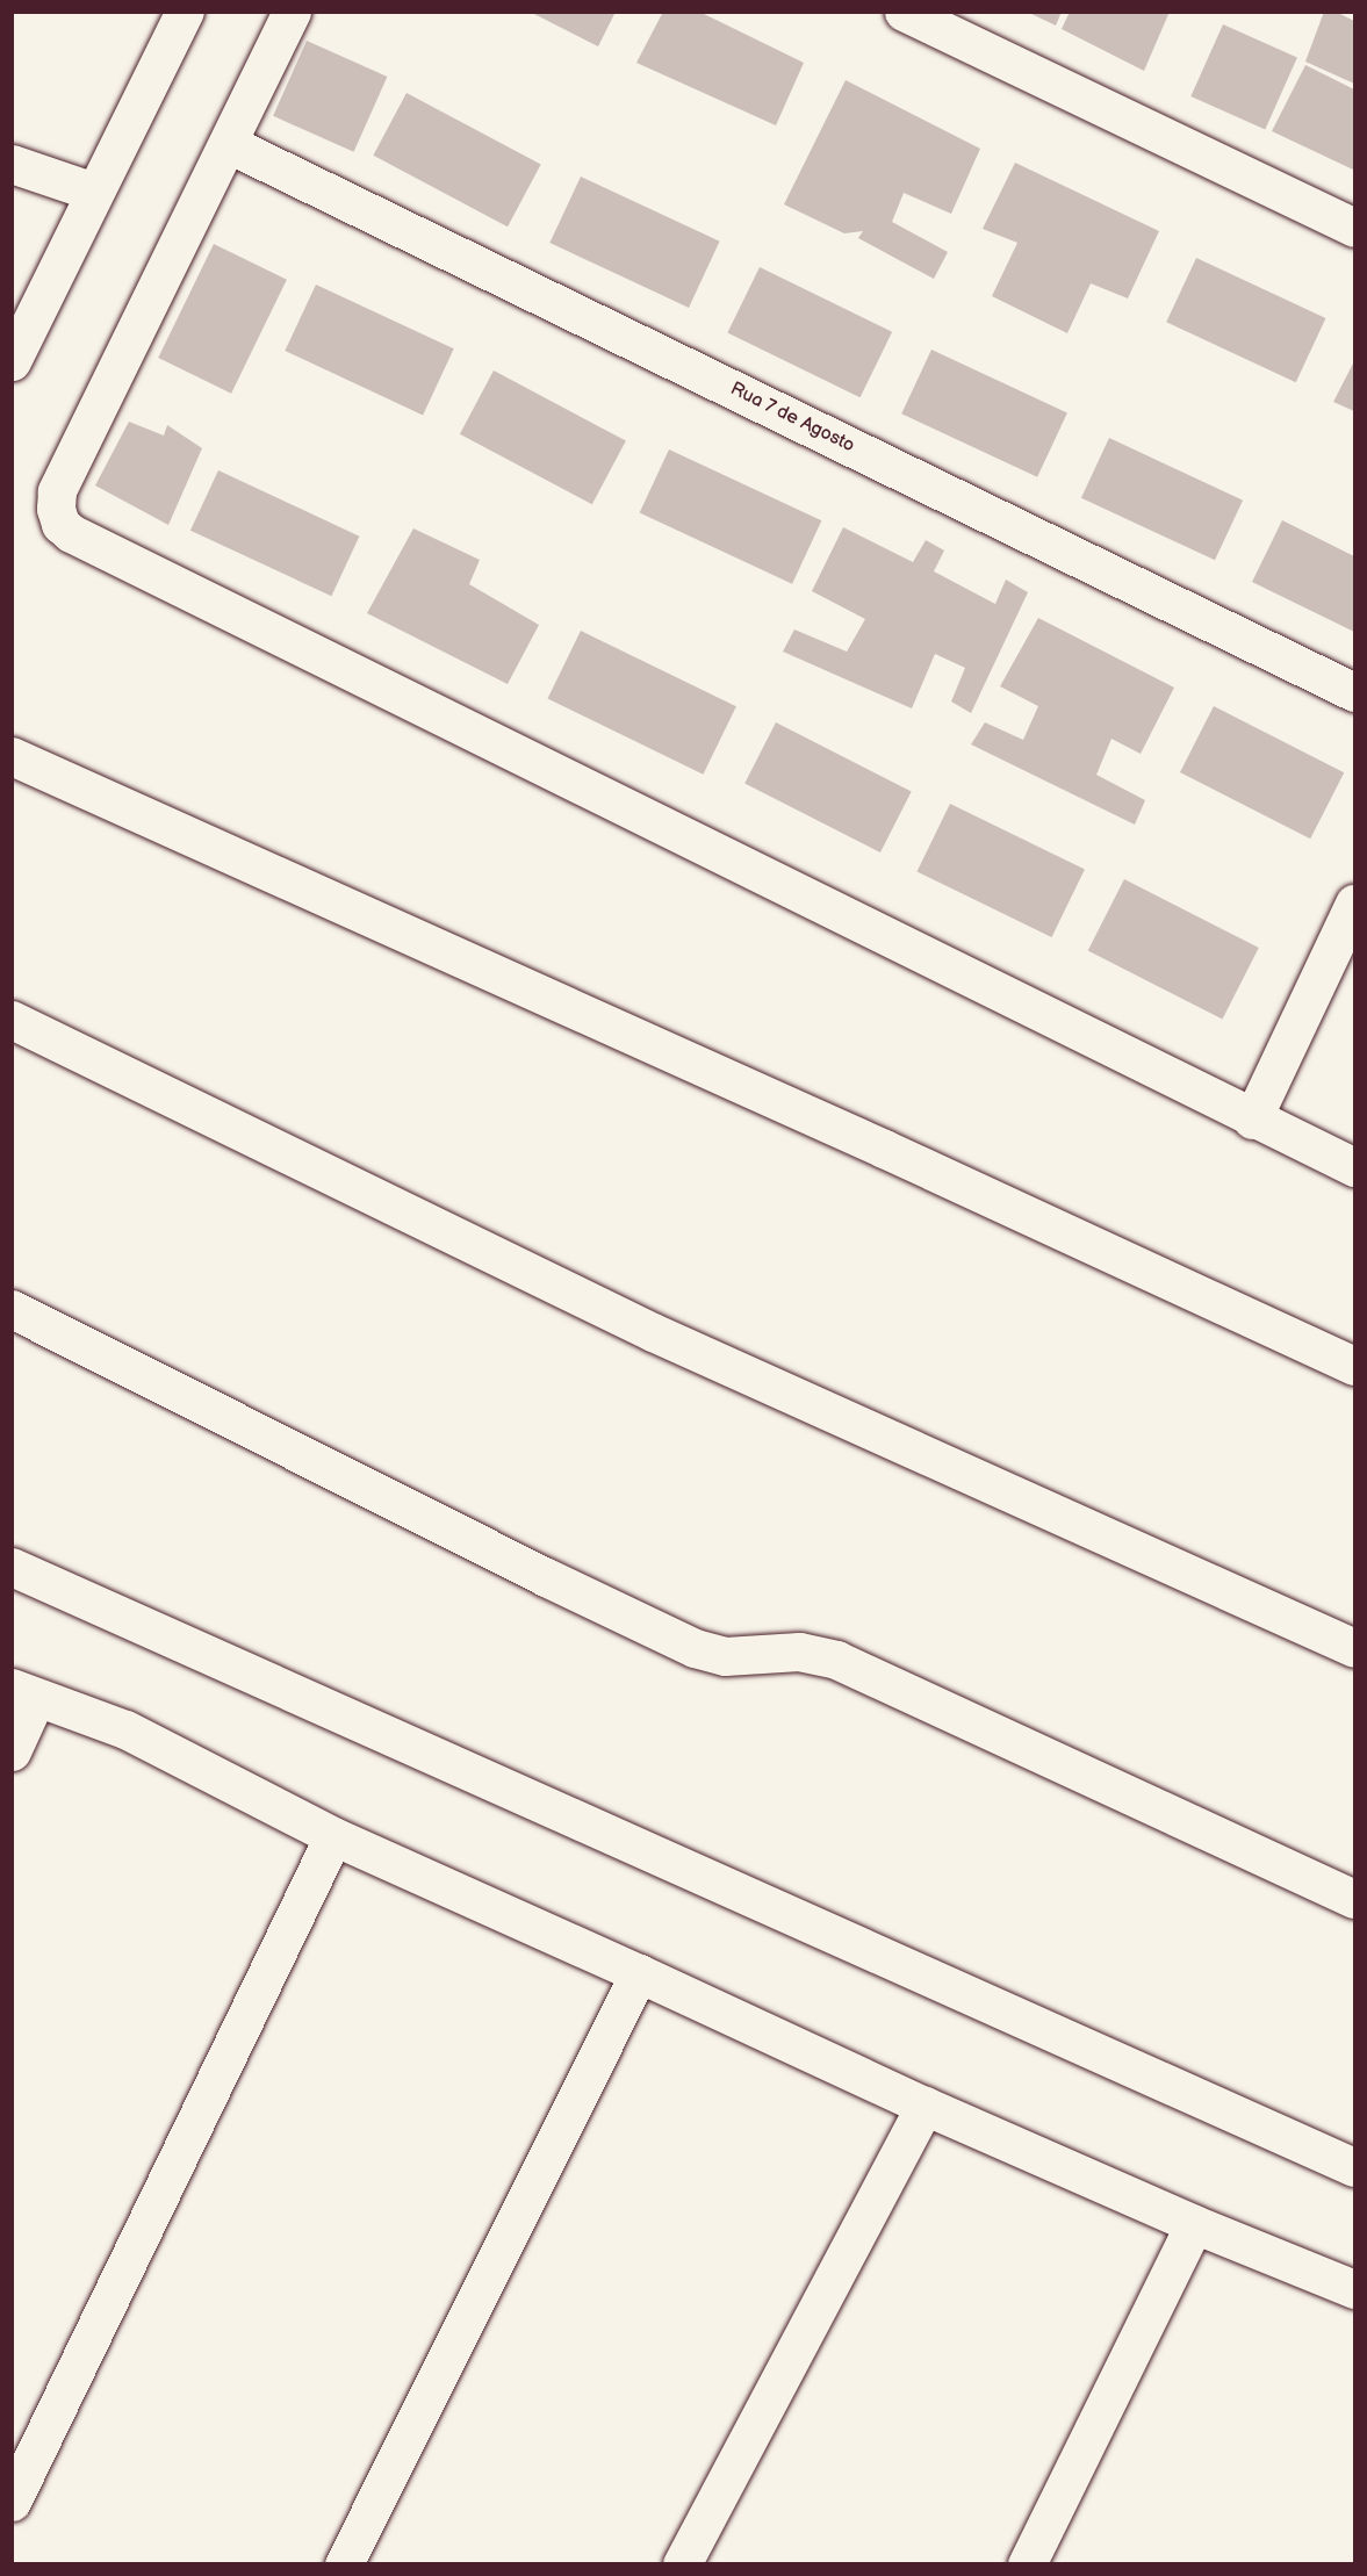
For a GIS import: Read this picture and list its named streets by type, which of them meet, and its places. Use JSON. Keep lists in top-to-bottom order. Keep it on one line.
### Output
{"streets":{"street":["Rua 7 de Agosto"]}}
